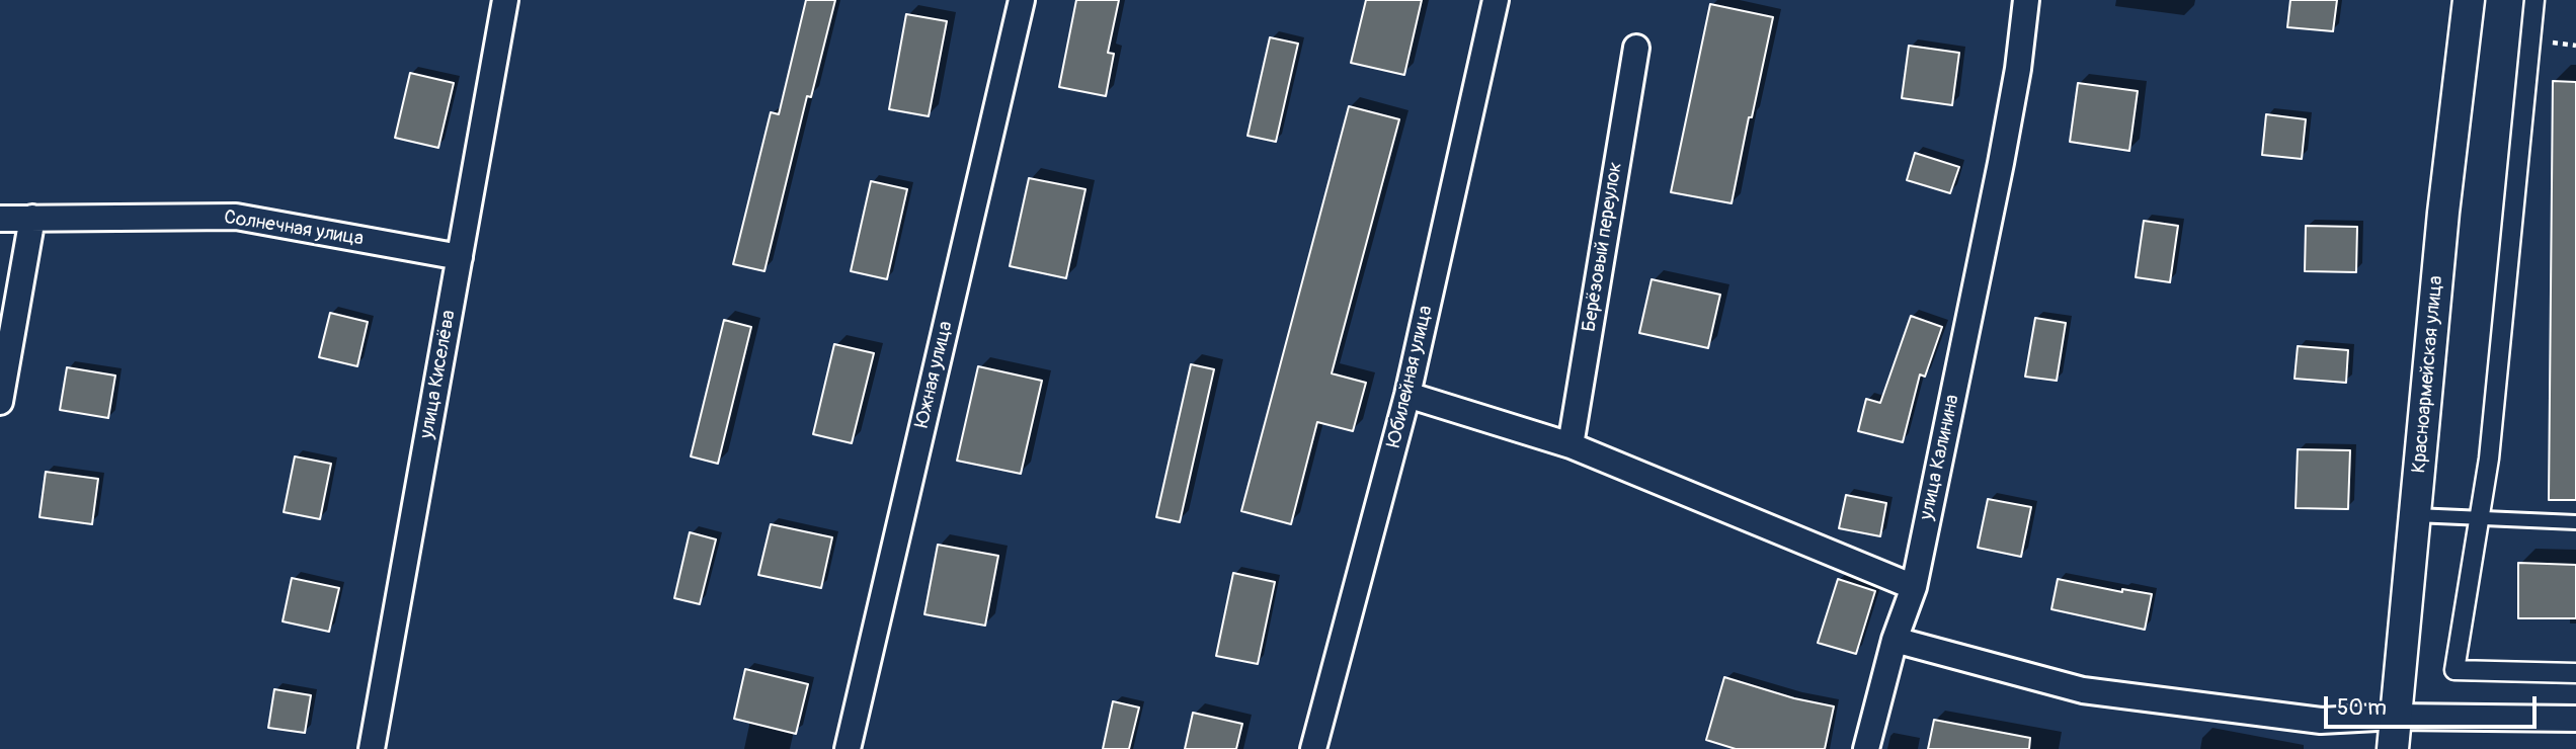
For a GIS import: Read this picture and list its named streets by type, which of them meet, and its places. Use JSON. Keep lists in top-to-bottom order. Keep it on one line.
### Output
{"streets":{"street":["Солнечная улица","Берёзовый переулок","улица Киселёва","Южная улица","Красноармейская улица","Юбилейная улица","улица Калинина"]},"crossings":[["Солнечная улица","улица Киселёва"]],"scale_bar":"50 m"}
